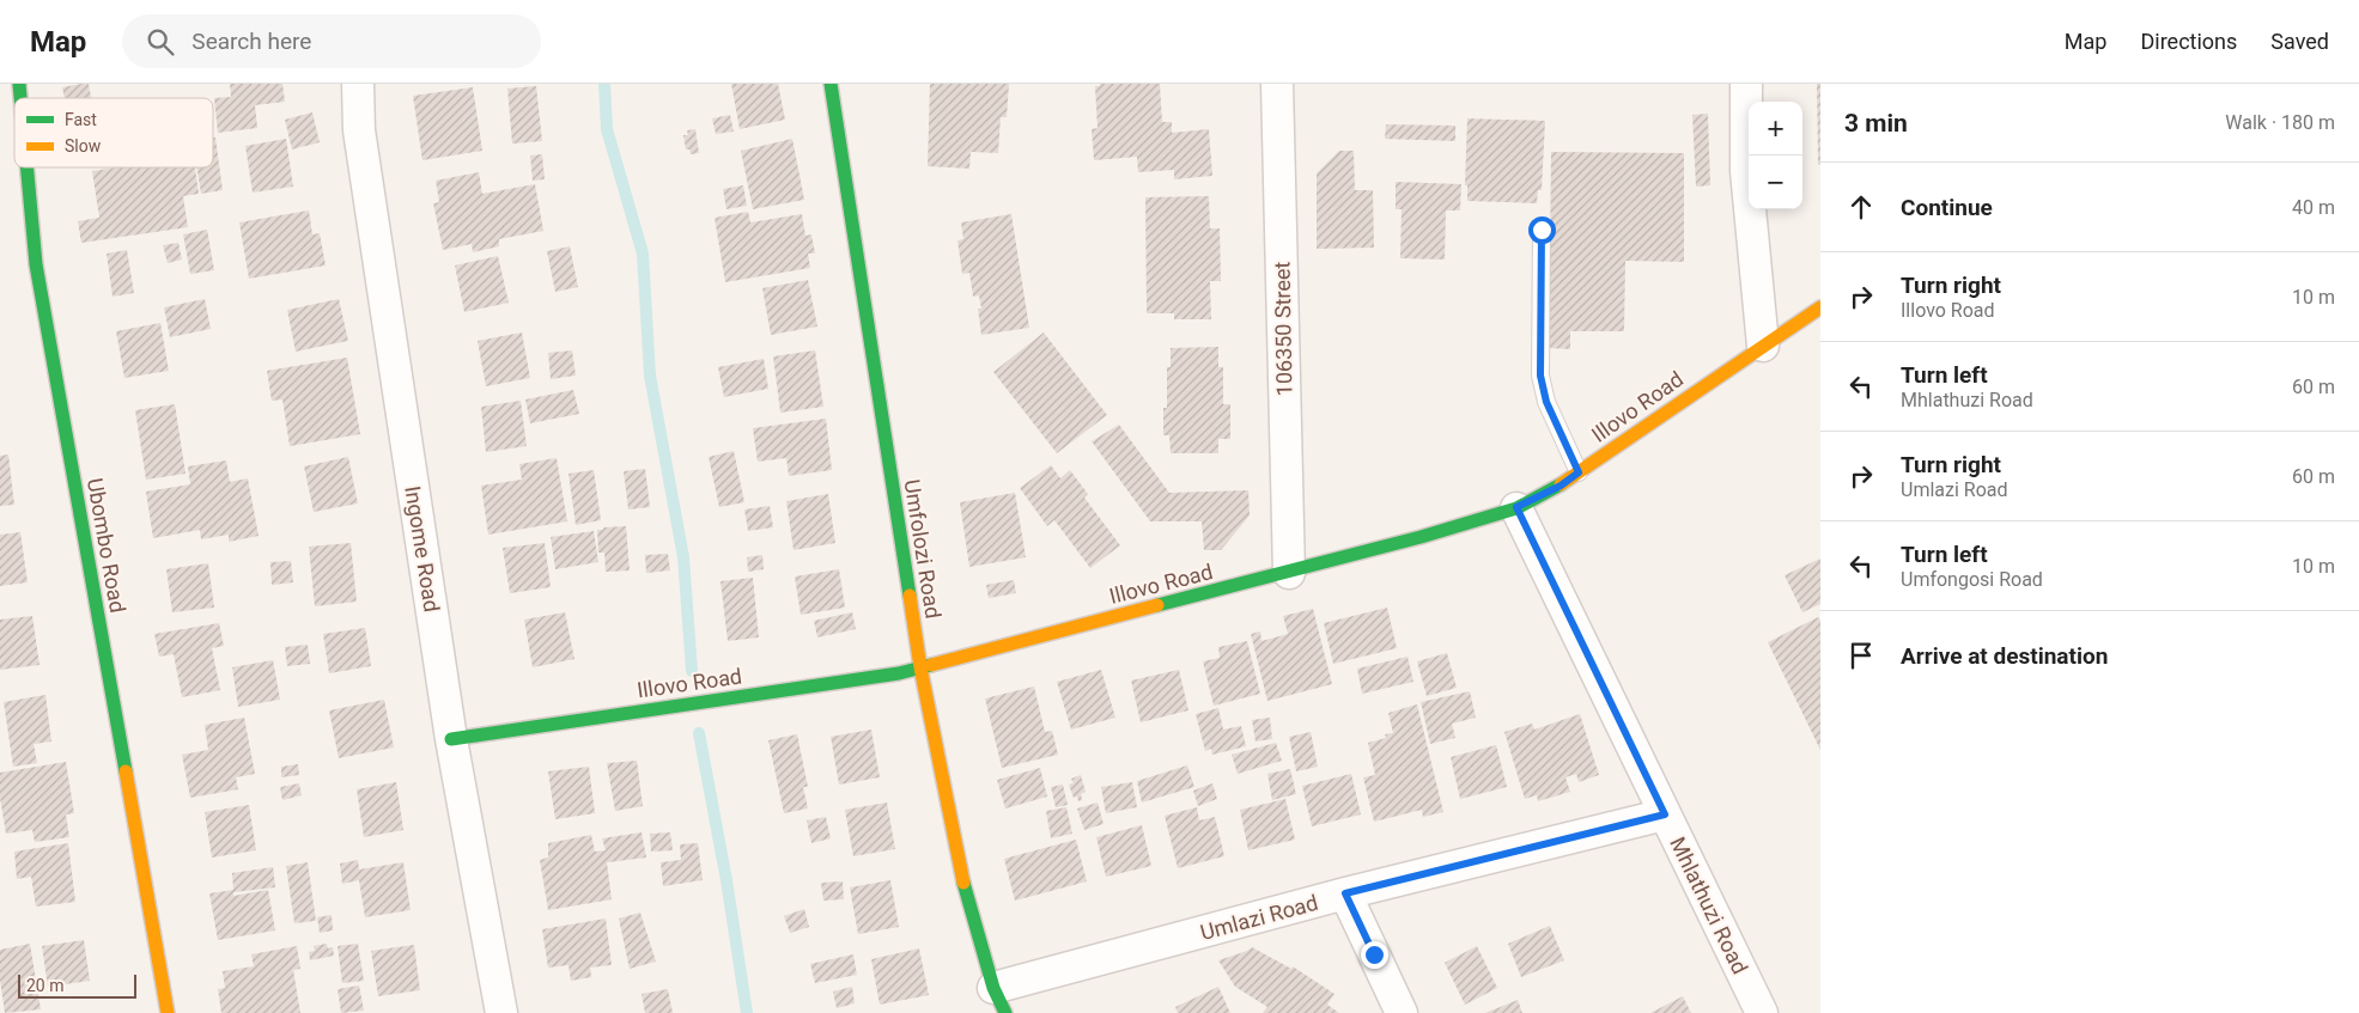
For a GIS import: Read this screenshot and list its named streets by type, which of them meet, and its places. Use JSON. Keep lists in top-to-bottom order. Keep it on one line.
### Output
{"streets":{"street":["106350 Street","Illovo Road","Ubombo Road","Ingome Road","Umfolozi Road","Mhlathuzi Road","Umlazi Road"]},"crossings":[["106350 Street","Illovo Road"],["Illovo Road","Ingome Road"],["Illovo Road","Umfolozi Road"],["Illovo Road","Mhlathuzi Road"],["Umfolozi Road","Umlazi Road"],["Mhlathuzi Road","Umlazi Road"]],"legend":["Fast","Slow"],"scale_bar":"20 m","page":{"header":"Map","search":"Search here","nav":["Map","Directions","Saved"],"heading":["3 min","Walk · 180 m"],"map_buttons":["+","−"],"list":[["Continue","40 m"],["Turn right","Illovo Road","10 m"],["Turn left","Mhlathuzi Road","60 m"],["Turn right","Umlazi Road","60 m"],["Turn left","Umfongosi Road","10 m"],"Arrive at destination"],"scale":"20 m"}}
